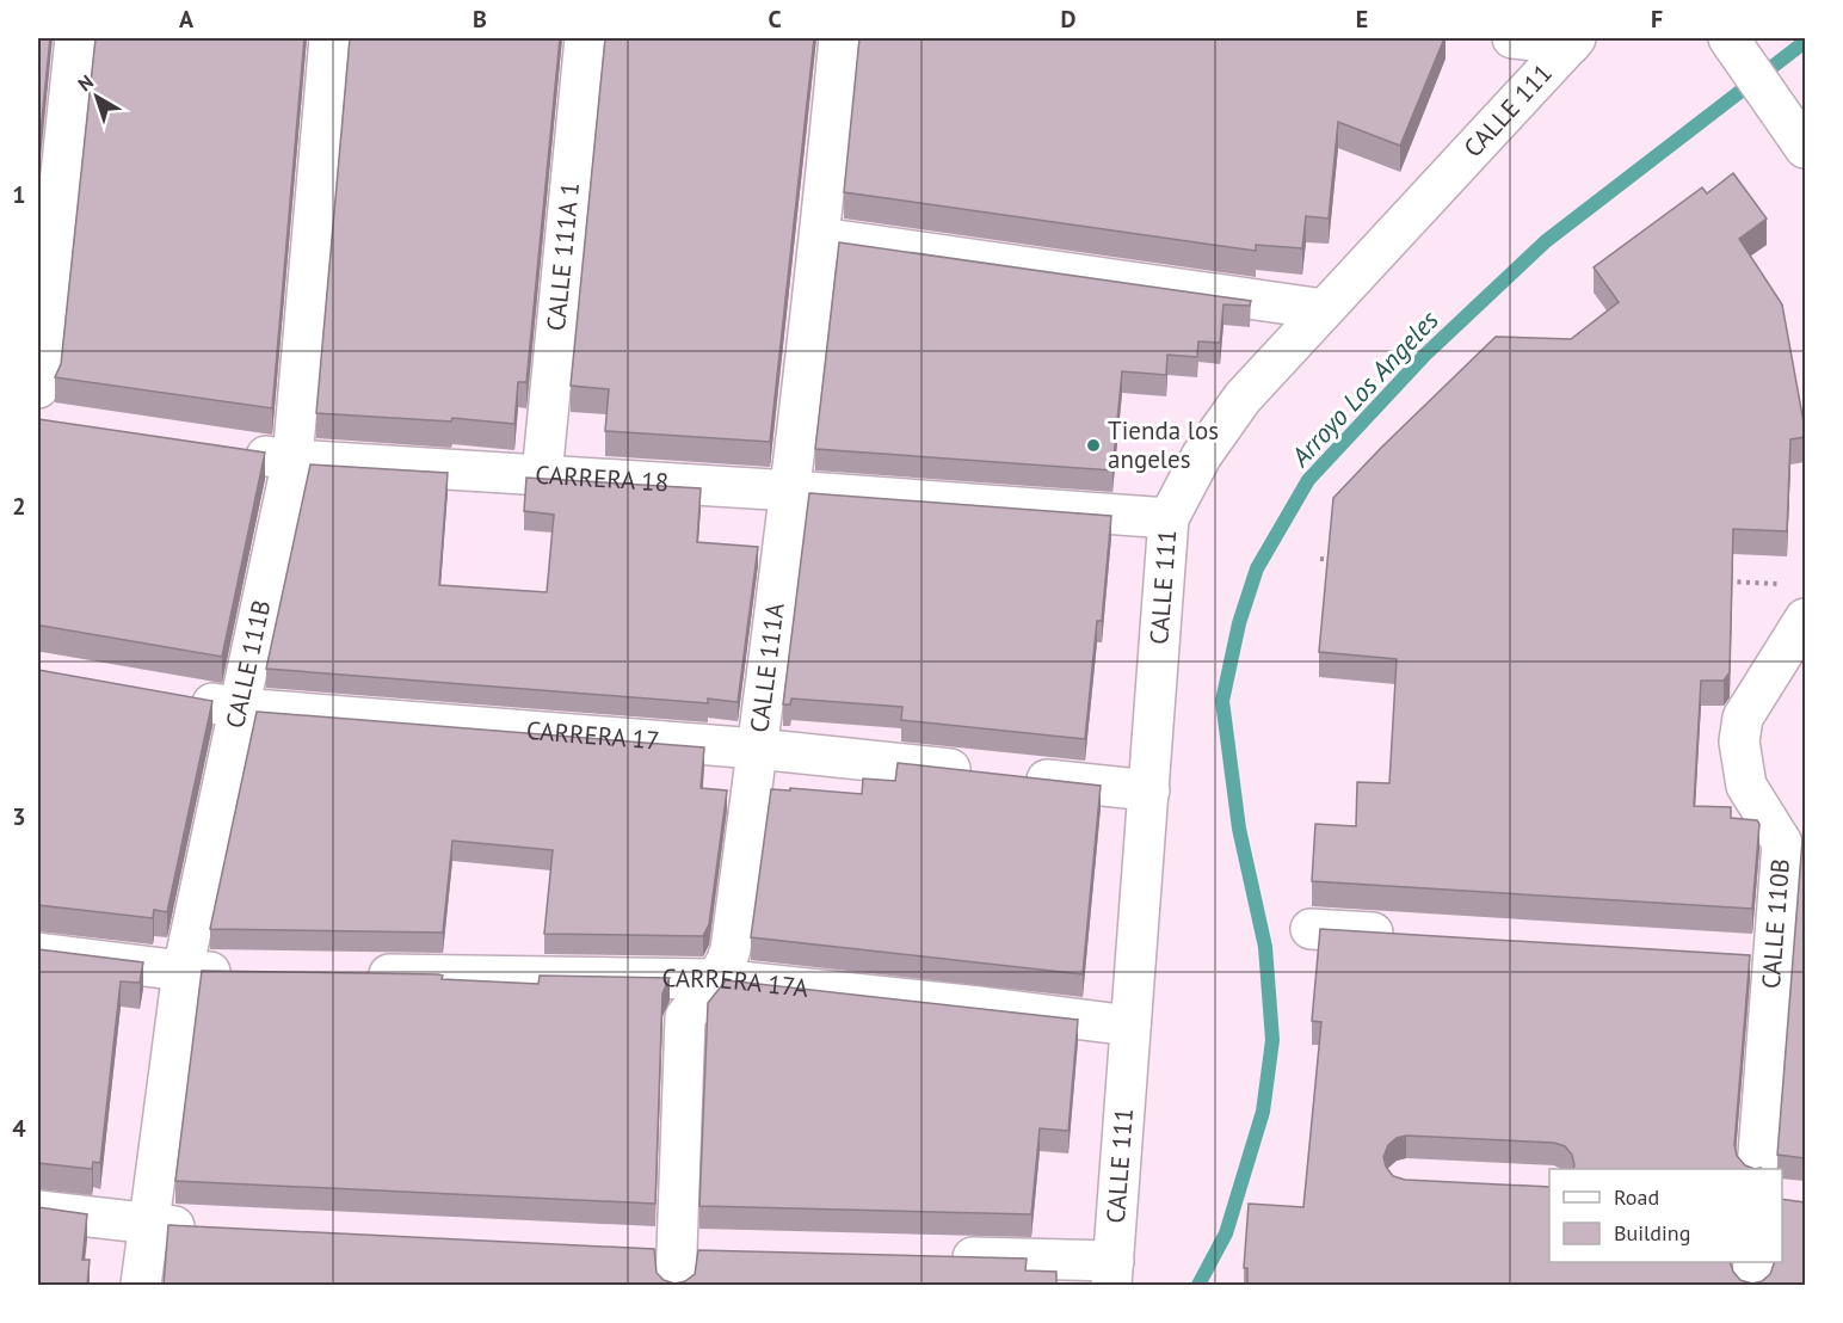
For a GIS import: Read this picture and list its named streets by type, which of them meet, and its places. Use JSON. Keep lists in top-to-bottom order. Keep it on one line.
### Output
{"streets":{"main road":["CALLE 111","CALLE 111A 1","CARRERA 18","CALLE 111B","CALLE 111A","CARRERA 17","CALLE 110B","CARRERA 17A"]},"crossings":[["CALLE 111","CARRERA 18"],["CALLE 111","CARRERA 17"],["CALLE 111","CARRERA 17A"],["CALLE 111A 1","CARRERA 18"],["CARRERA 18","CALLE 111B"],["CARRERA 18","CALLE 111A"],["CALLE 111B","CARRERA 17"],["CALLE 111A","CARRERA 17"],["CALLE 111A","CARRERA 17A"]],"water":["Arroyo Los Angeles"],"places":["Tienda los angeles"],"legend":["Road","Building"],"north":"top left","grid":{"columns":["A","B","C","D","E","F"],"rows":["1","2","3","4"]}}
